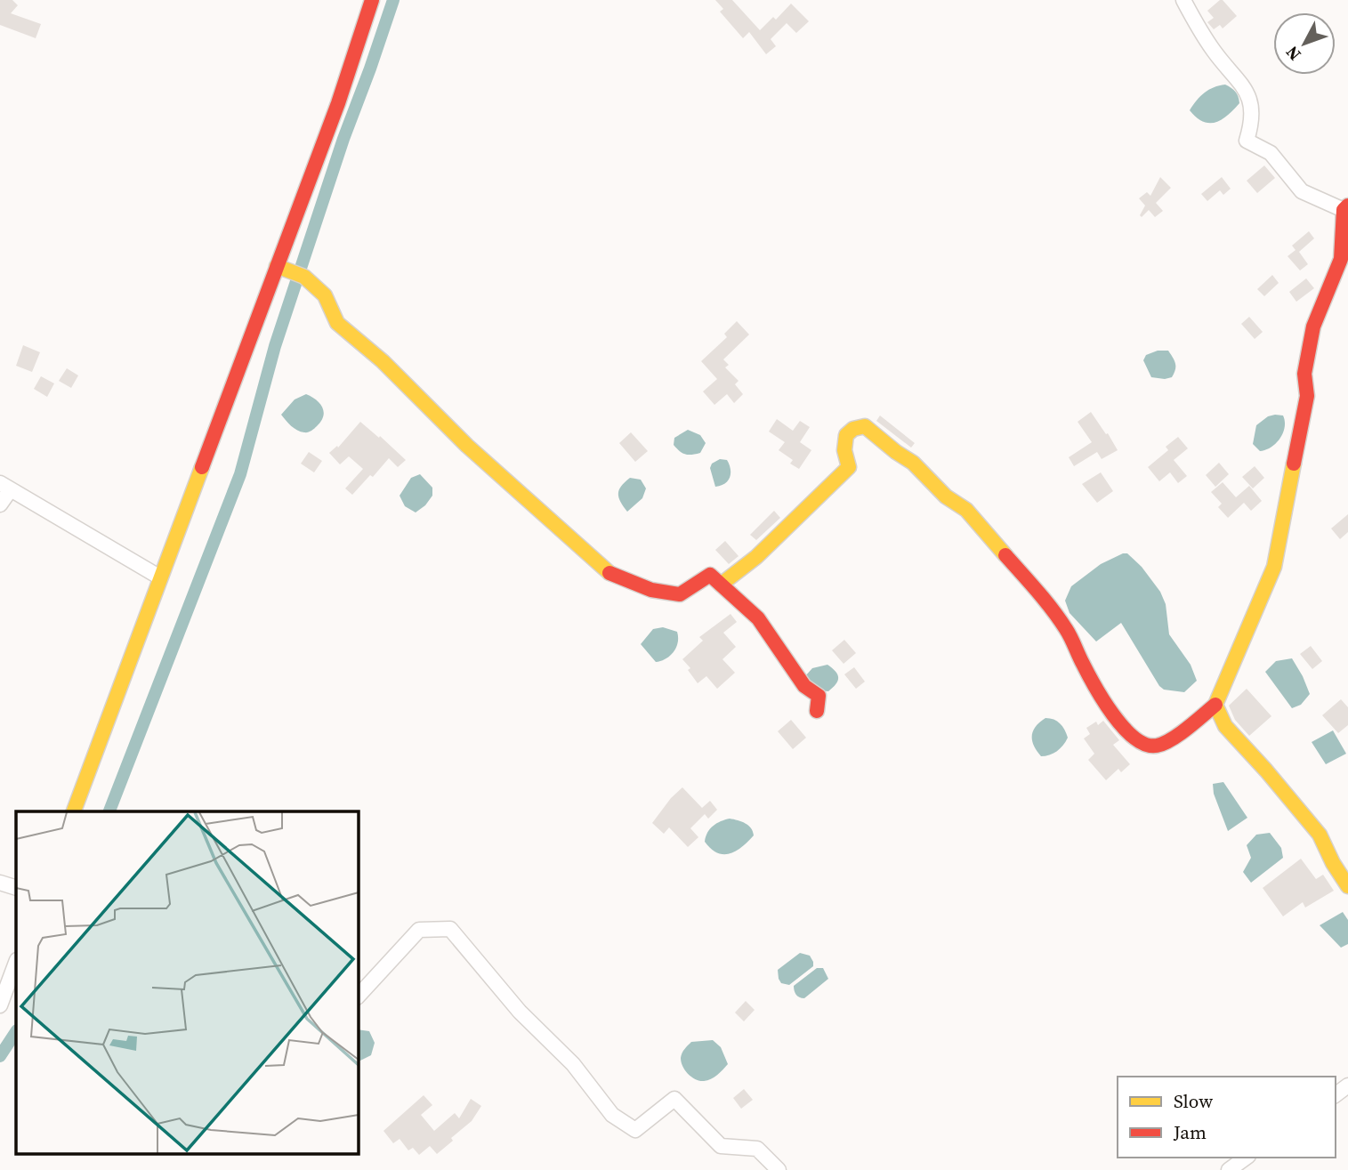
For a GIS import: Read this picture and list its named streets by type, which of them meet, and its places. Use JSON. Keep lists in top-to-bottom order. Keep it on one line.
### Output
{"legend":["Slow","Jam"],"north":"bottom left"}
